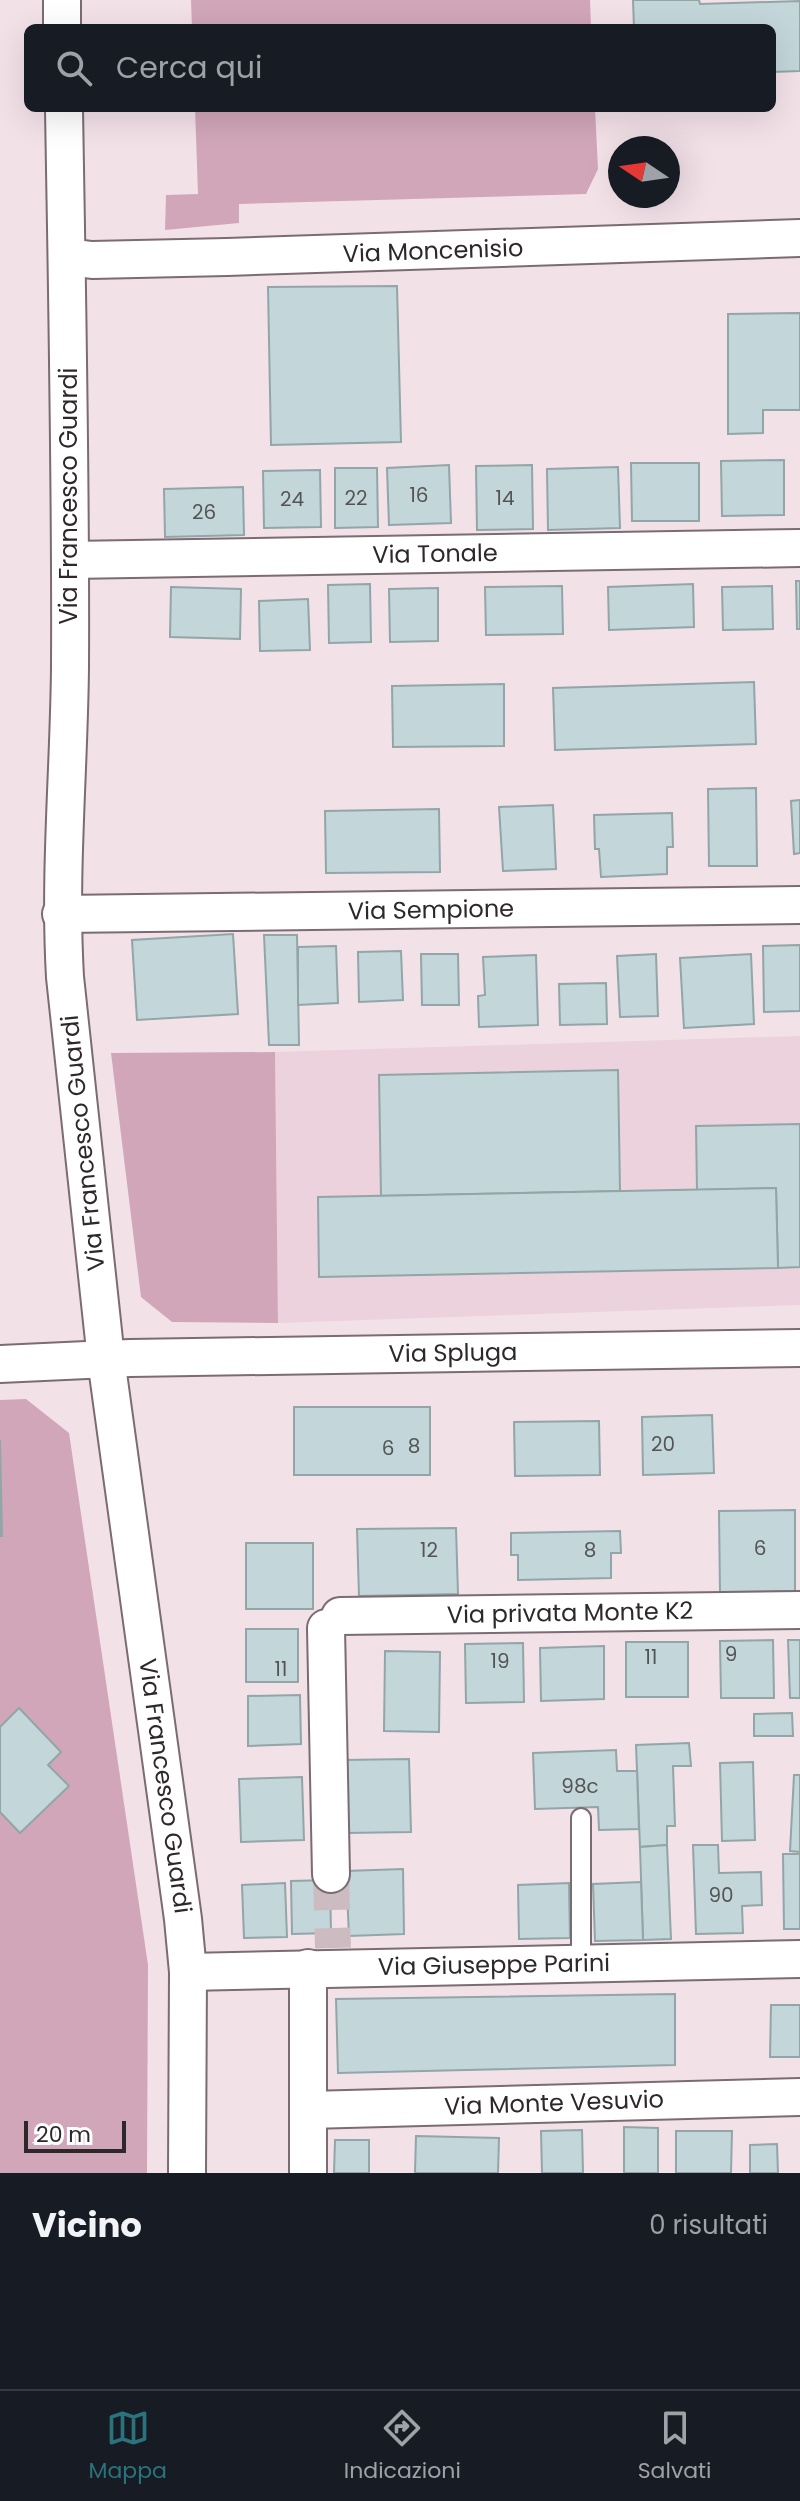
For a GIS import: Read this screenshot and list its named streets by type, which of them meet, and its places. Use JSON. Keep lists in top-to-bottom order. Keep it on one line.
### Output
{"streets":{"street":["Via Moncenisio","Via Francesco Guardi","Via Tonale","Via Sempione","Via Spluga","Via privata Monte K2","Via Giuseppe Parini","Via Monte Vesuvio"]},"crossings":[["Via Moncenisio","Via Francesco Guardi"],["Via Francesco Guardi","Via Tonale"],["Via Francesco Guardi","Via Sempione"],["Via Francesco Guardi","Via Spluga"],["Via Francesco Guardi","Via Giuseppe Parini"]],"house_numbers":["16","22","14","24","26","20","8","6","6","12","8","9","11","19","11","98c","90"],"scale_bar":"20 m","north":"left","page":{"search":"Cerca qui","scale":"20 m","heading":["Vicino","0 risultati"],"nav":["Mappa","Indicazioni","Salvati"]}}
